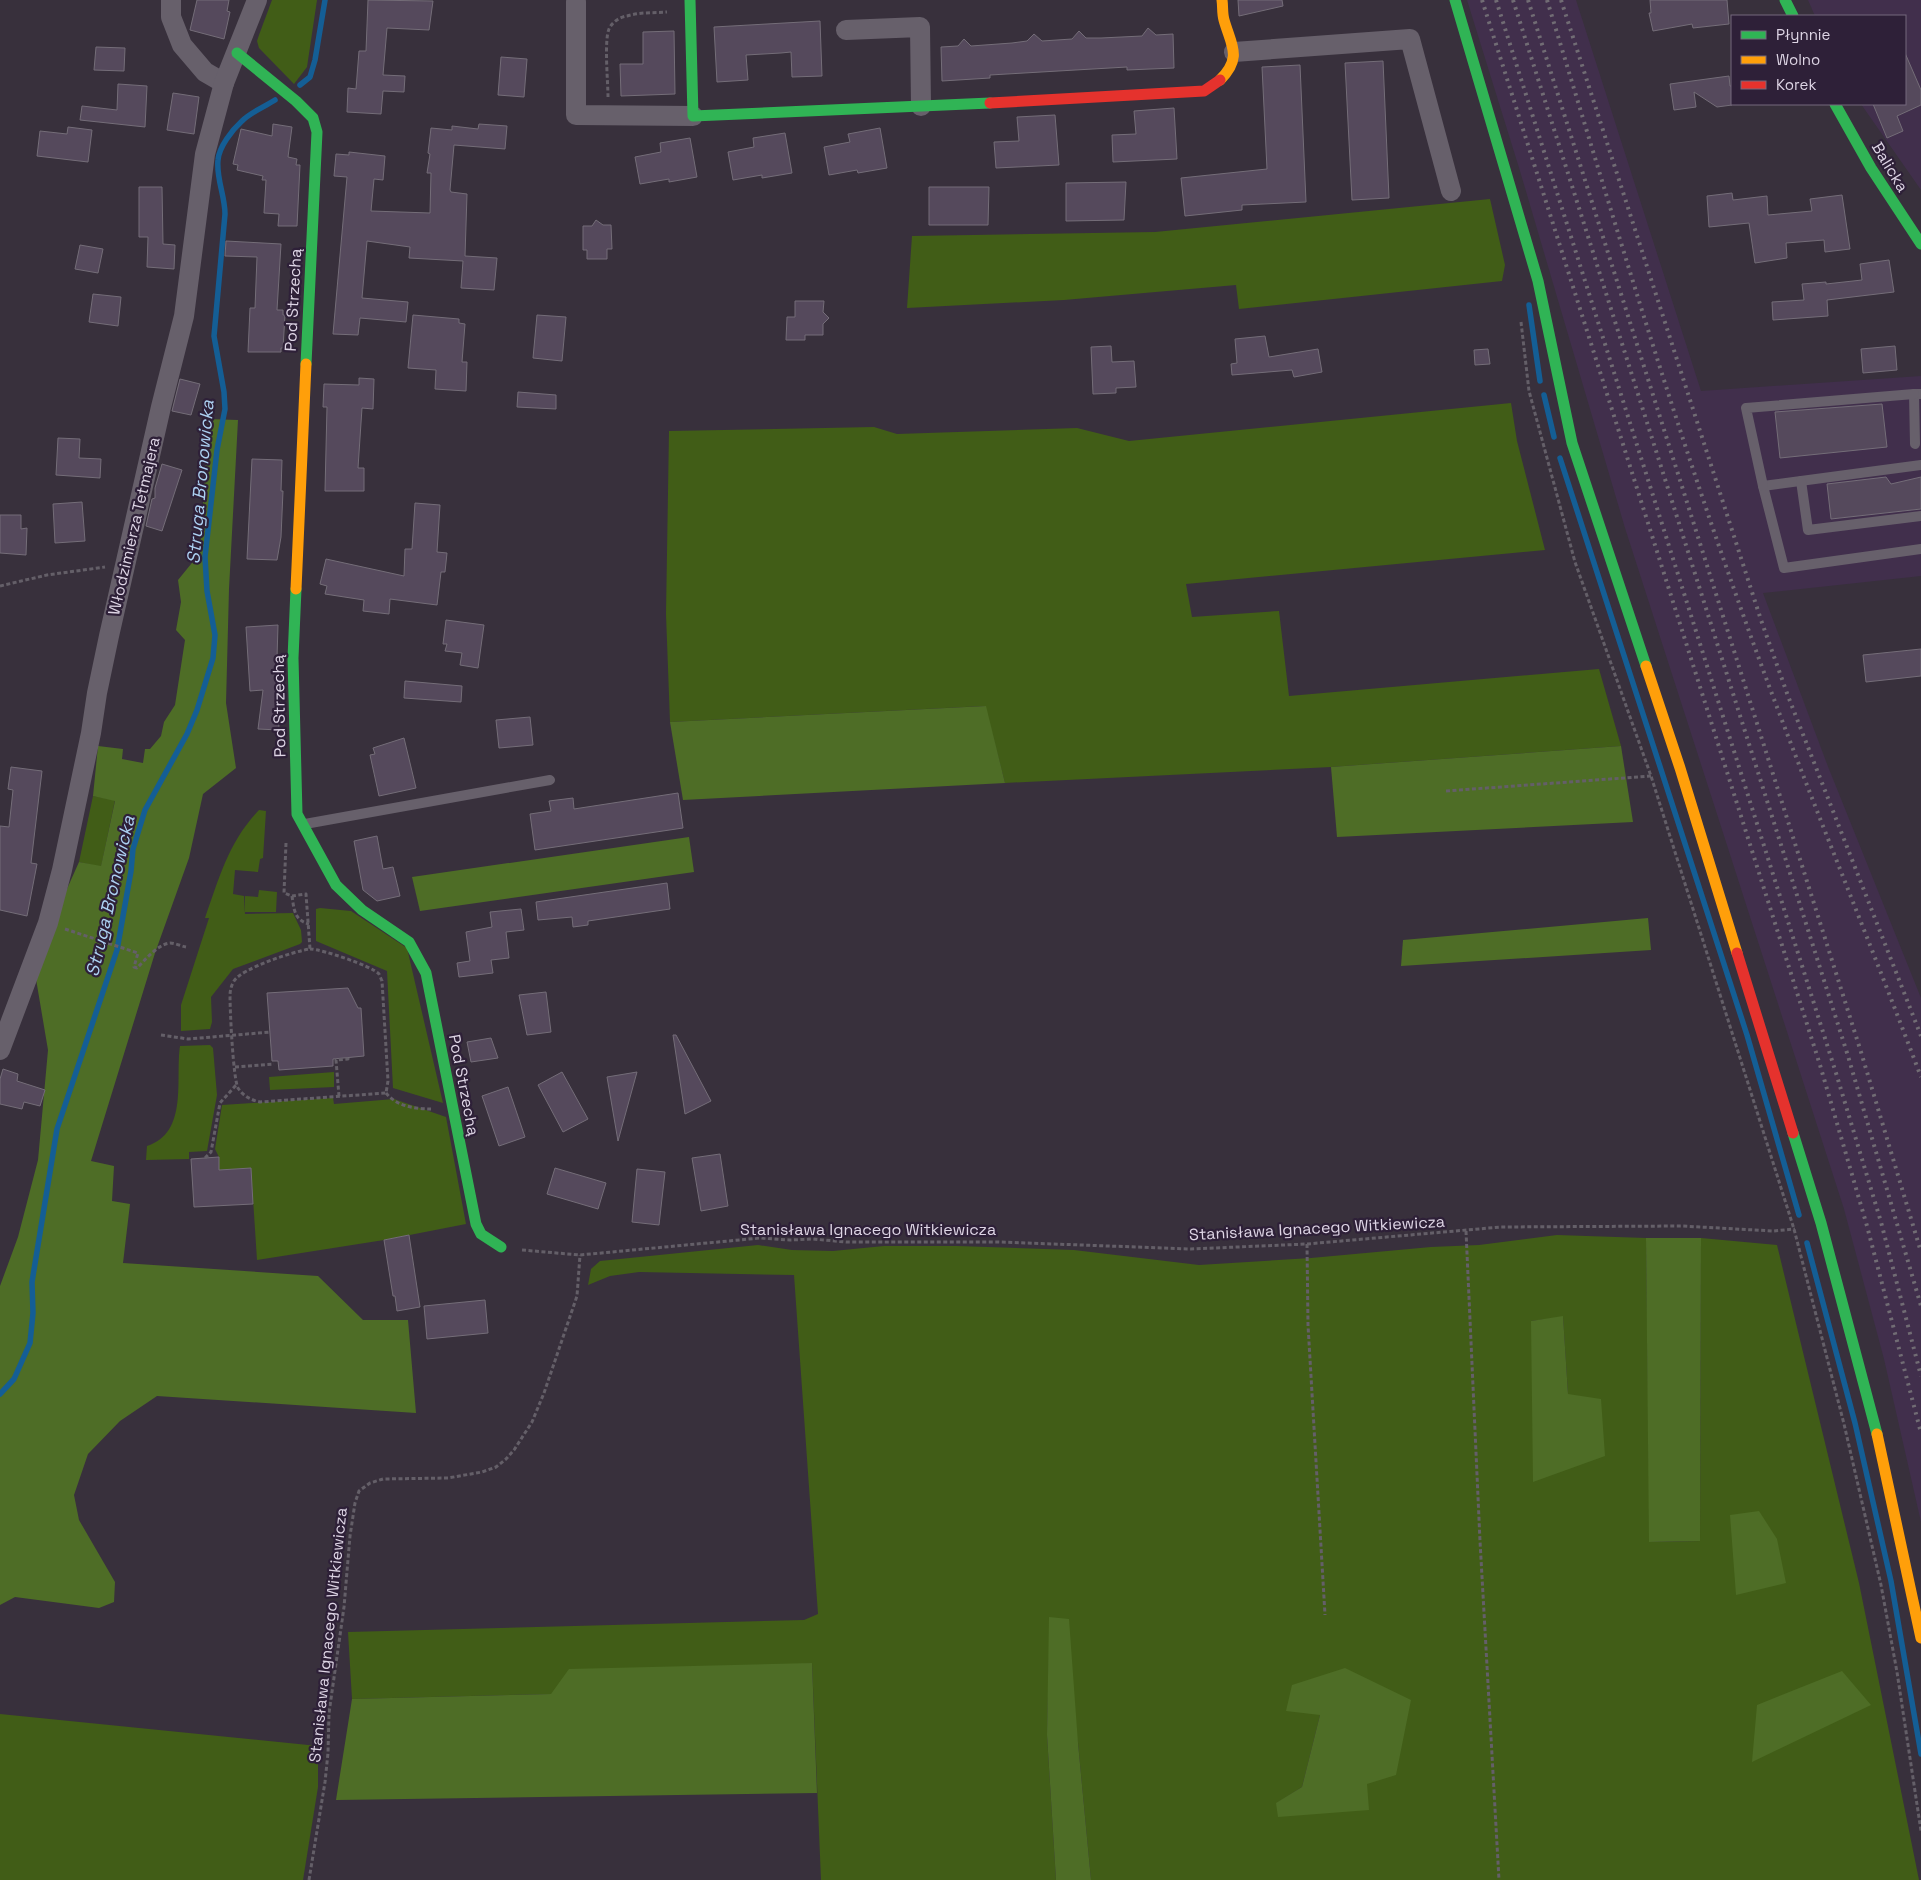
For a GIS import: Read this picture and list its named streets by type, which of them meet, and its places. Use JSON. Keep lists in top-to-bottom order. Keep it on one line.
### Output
{"streets":{"street":["Balicka","Pod Strzechą","Włodzimierza Tetmajera"],"path":["Stanisława Ignacego Witkiewicza"]},"crossings":[["Pod Strzechą","Włodzimierza Tetmajera"]],"water":["Struga Bronowicka"],"legend":["Płynnie","Wolno","Korek"]}
